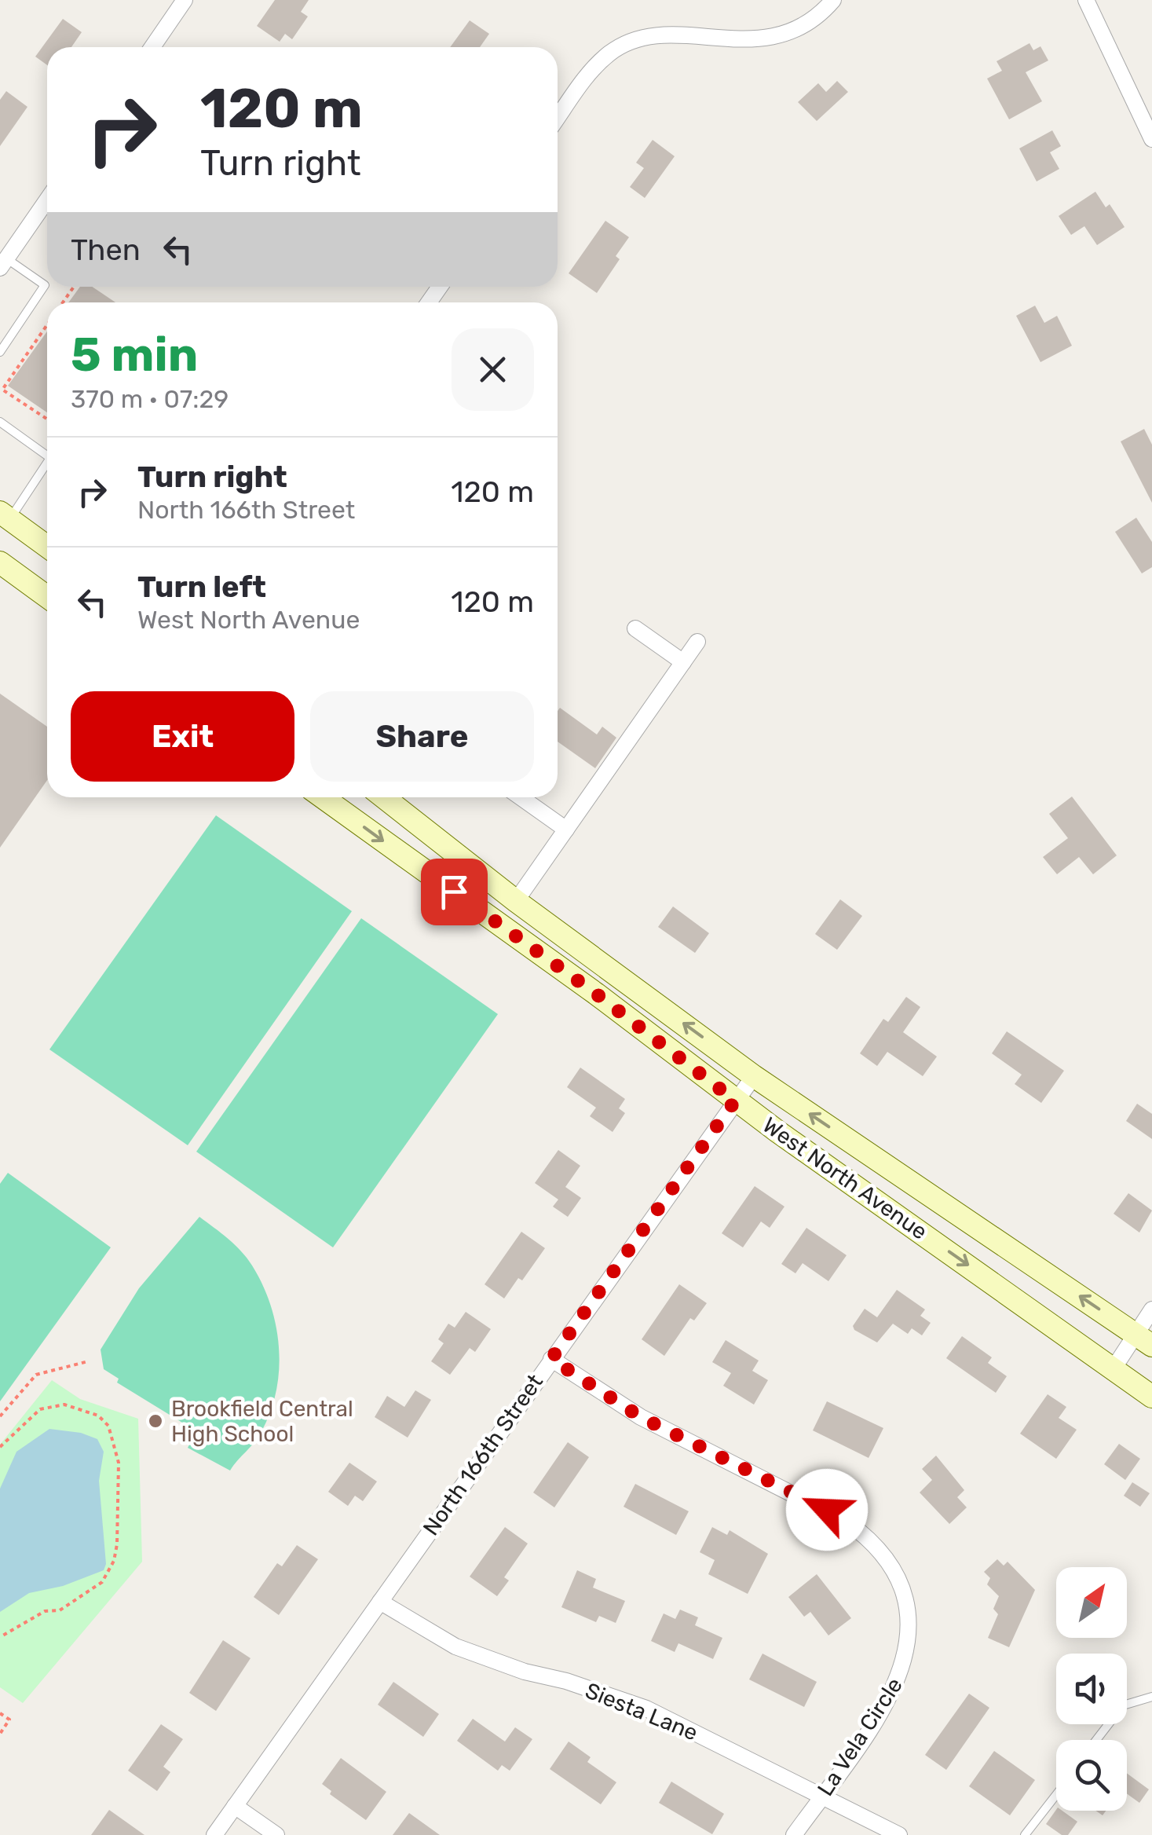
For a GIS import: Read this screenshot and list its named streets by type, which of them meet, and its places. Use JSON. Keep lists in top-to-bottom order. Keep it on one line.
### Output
{"streets":{"main road":["West North Avenue"],"street":["North 166th Street","Siesta Lane","La Vela Circle"]},"crossings":[["West North Avenue","North 166th Street"],["North 166th Street","Siesta Lane"],["North 166th Street","La Vela Circle"],["Siesta Lane","La Vela Circle"]],"places":["Brookfield Central High School"],"north":"top right","page":{"turn":["120 m","Turn right"],"then":"Then","heading":["5 min","370 m · 07:29"],"list":[{"name":"Turn right","note":"North 166th Street","value":"120 m"},{"name":"Turn left","note":"West North Avenue","value":"120 m"}],"buttons":["Exit","Share"]}}
